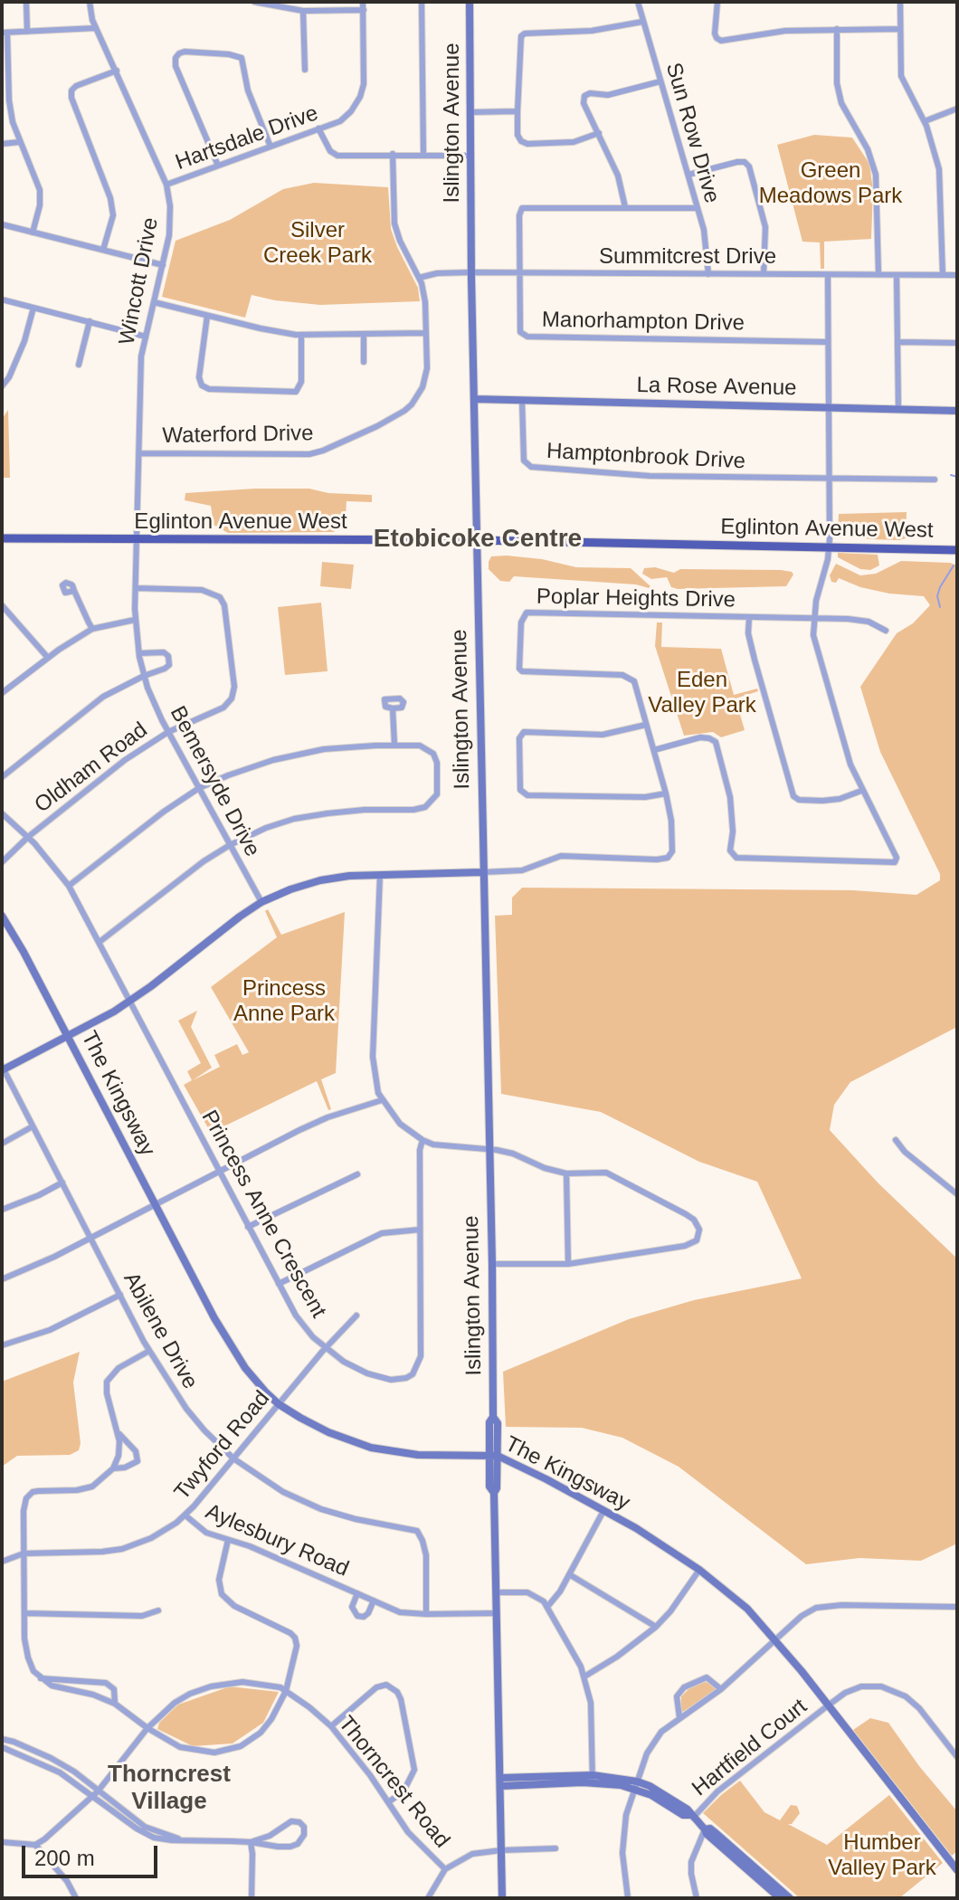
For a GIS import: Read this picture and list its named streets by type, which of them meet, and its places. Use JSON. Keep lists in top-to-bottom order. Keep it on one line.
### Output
{"streets":{"main road":["Eglinton Avenue West"],"street":["Islington Avenue","Sun Row Drive","Hartsdale Drive","Summitcrest Drive","Wincott Drive","Manorhampton Drive","La Rose Avenue","Waterford Drive","Hamptonbrook Drive","Poplar Heights Drive","Oldham Road","Bemersyde Drive","The Kingsway","Princess Anne Crescent","Abilene Drive","Twyford Road","Aylesbury Road","Hartfield Court","Thorncrest Road"]},"crossings":[["Islington Avenue","Summitcrest Drive"],["Islington Avenue","La Rose Avenue"],["Islington Avenue","Eglinton Avenue West"],["Islington Avenue","Poplar Heights Drive"],["Islington Avenue","The Kingsway"],["Islington Avenue","Aylesbury Road"],["Islington Avenue","Thorncrest Road"],["Sun Row Drive","Summitcrest Drive"],["Hartsdale Drive","Wincott Drive"],["Summitcrest Drive","Manorhampton Drive"],["Summitcrest Drive","Waterford Drive"],["Wincott Drive","Waterford Drive"],["Wincott Drive","Eglinton Avenue West"],["Wincott Drive","Bemersyde Drive"],["La Rose Avenue","Hamptonbrook Drive"],["Eglinton Avenue West","Bemersyde Drive"],["Oldham Road","Bemersyde Drive"],["Oldham Road","Princess Anne Crescent"],["The Kingsway","Twyford Road"],["The Kingsway","Hartfield Court"],["Princess Anne Crescent","Twyford Road"],["Abilene Drive","Twyford Road"],["Abilene Drive","Aylesbury Road"],["Twyford Road","Aylesbury Road"]],"districts":["Etobicoke Centre","Thorncrest Village"],"parks":["Green Meadows Park","Silver Creek Park","Eden Valley Park","Princess Anne Park","Humber Valley Park"],"scale_bar":"200 m"}
